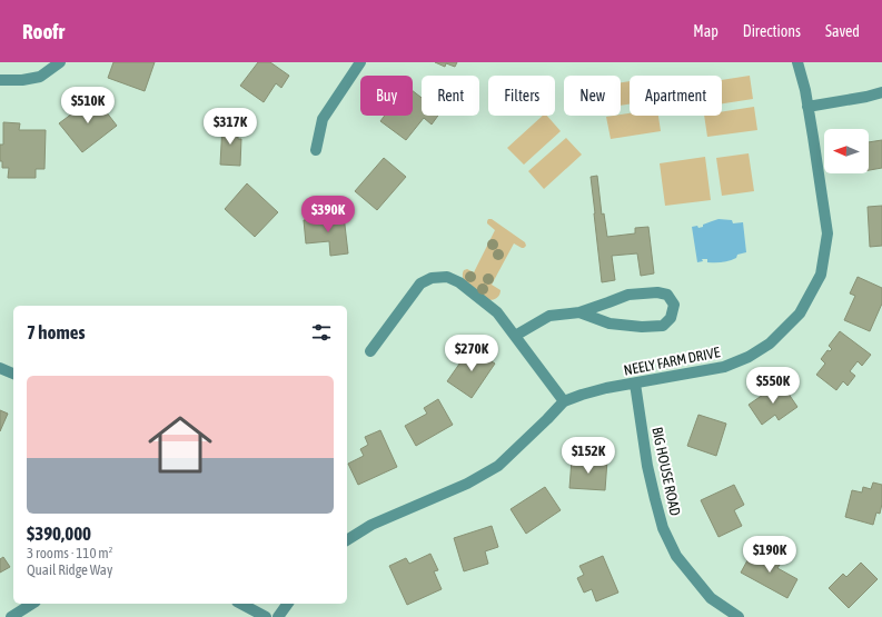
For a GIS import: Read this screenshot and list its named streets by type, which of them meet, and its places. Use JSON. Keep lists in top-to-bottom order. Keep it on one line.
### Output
{"streets":{"street":["NEELY FARM DRIVE","BIG HOUSE ROAD"]},"crossings":[["NEELY FARM DRIVE","BIG HOUSE ROAD"]],"north":"left","page":{"header":"Roofr","nav":["Map","Directions","Saved"],"chip":["Buy","Rent","Filters","New","Apartment"],"price":["$510K","$317K","$390K","$270K","$550K","$152K","$190K"],"heading":"7 homes","list":[{"name":"$390,000","note":"3 rooms · 110 m² · Quail Ridge Way"}]}}
